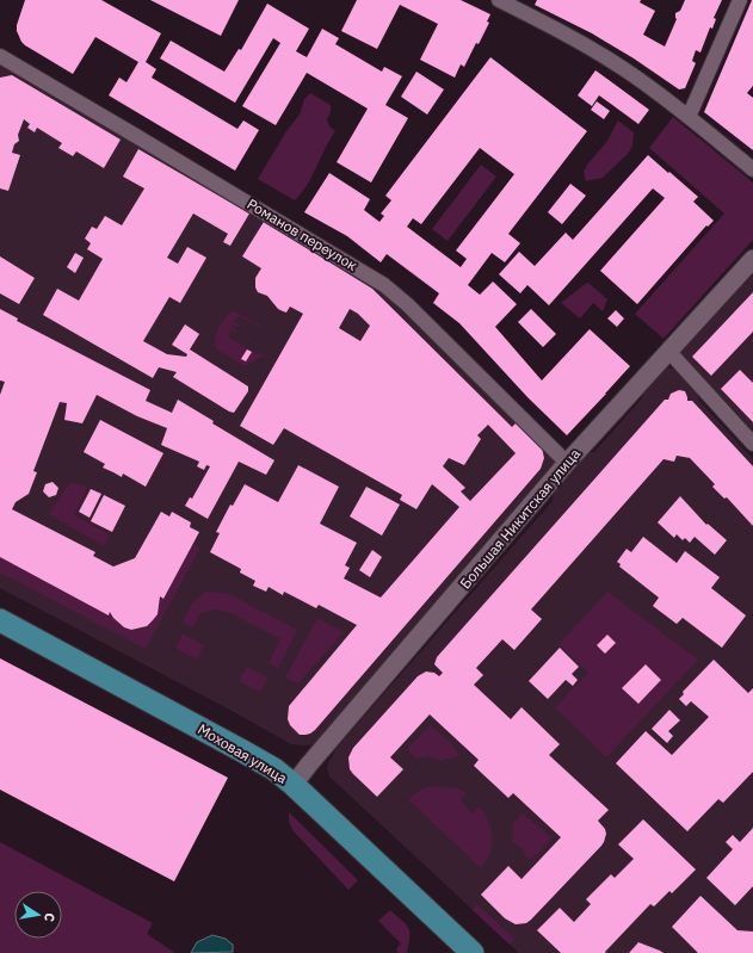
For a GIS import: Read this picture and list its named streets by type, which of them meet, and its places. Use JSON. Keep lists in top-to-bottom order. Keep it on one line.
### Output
{"streets":{"main road":["Моховая улица"],"street":["Романов переулок","Большая Никитская улица"]},"crossings":[["Романов переулок","Большая Никитская улица"],["Большая Никитская улица","Моховая улица"]],"north":"right"}
